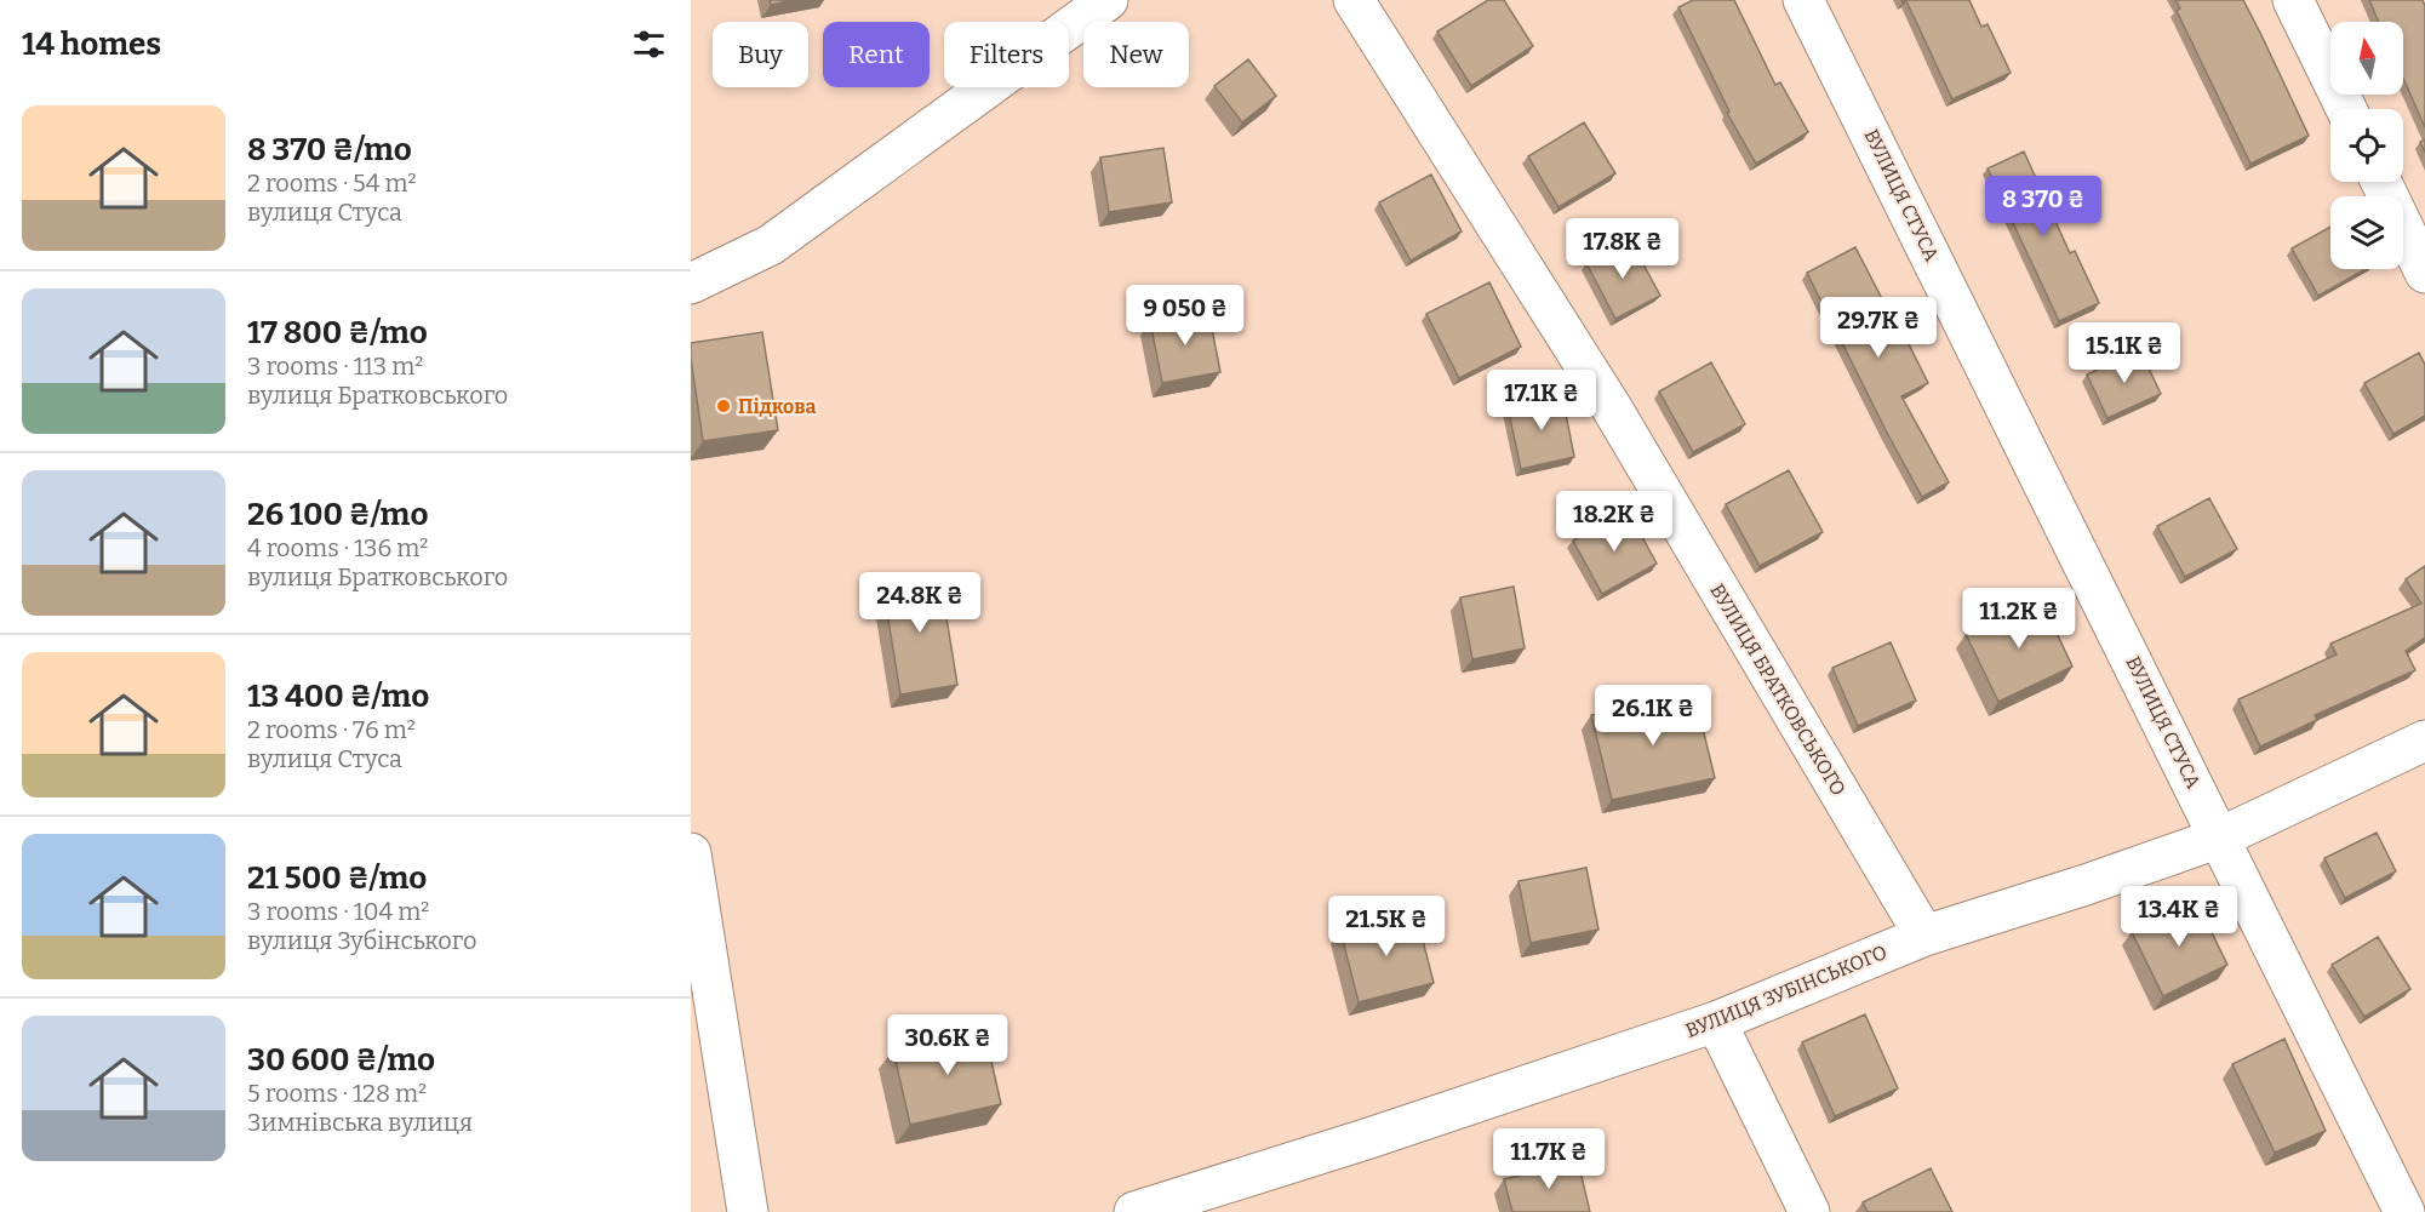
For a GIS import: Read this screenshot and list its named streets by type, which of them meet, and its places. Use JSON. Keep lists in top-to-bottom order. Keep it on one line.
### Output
{"streets":{"street":["ВУЛИЦЯ СТУСА","ВУЛИЦЯ БРАТКОВСЬКОГО","ВУЛИЦЯ ЗУБІНСЬКОГО"]},"crossings":[["ВУЛИЦЯ СТУСА","ВУЛИЦЯ ЗУБІНСЬКОГО"],["ВУЛИЦЯ БРАТКОВСЬКОГО","ВУЛИЦЯ ЗУБІНСЬКОГО"]],"places":["Підкова"],"north":"top","page":{"heading":"14 homes","chip":["Buy","Rent","Filters","New"],"list":[{"name":"8 370 ₴/mo","note":"2 rooms · 54 m² · вулиця Стуса"},{"name":"17 800 ₴/mo","note":"3 rooms · 113 m² · вулиця Братковського"},{"name":"26 100 ₴/mo","note":"4 rooms · 136 m² · вулиця Братковського"},{"name":"13 400 ₴/mo","note":"2 rooms · 76 m² · вулиця Стуса"},{"name":"21 500 ₴/mo","note":"3 rooms · 104 m² · вулиця Зубінського"},{"name":"30 600 ₴/mo","note":"5 rooms · 128 m² · Зимнівська вулиця"}],"price":["8 370 ₴","17.8K ₴","9 050 ₴","29.7K ₴","15.1K ₴","17.1K ₴","18.2K ₴","24.8K ₴","11.2K ₴","26.1K ₴","13.4K ₴","21.5K ₴","30.6K ₴","11.7K ₴"]}}
